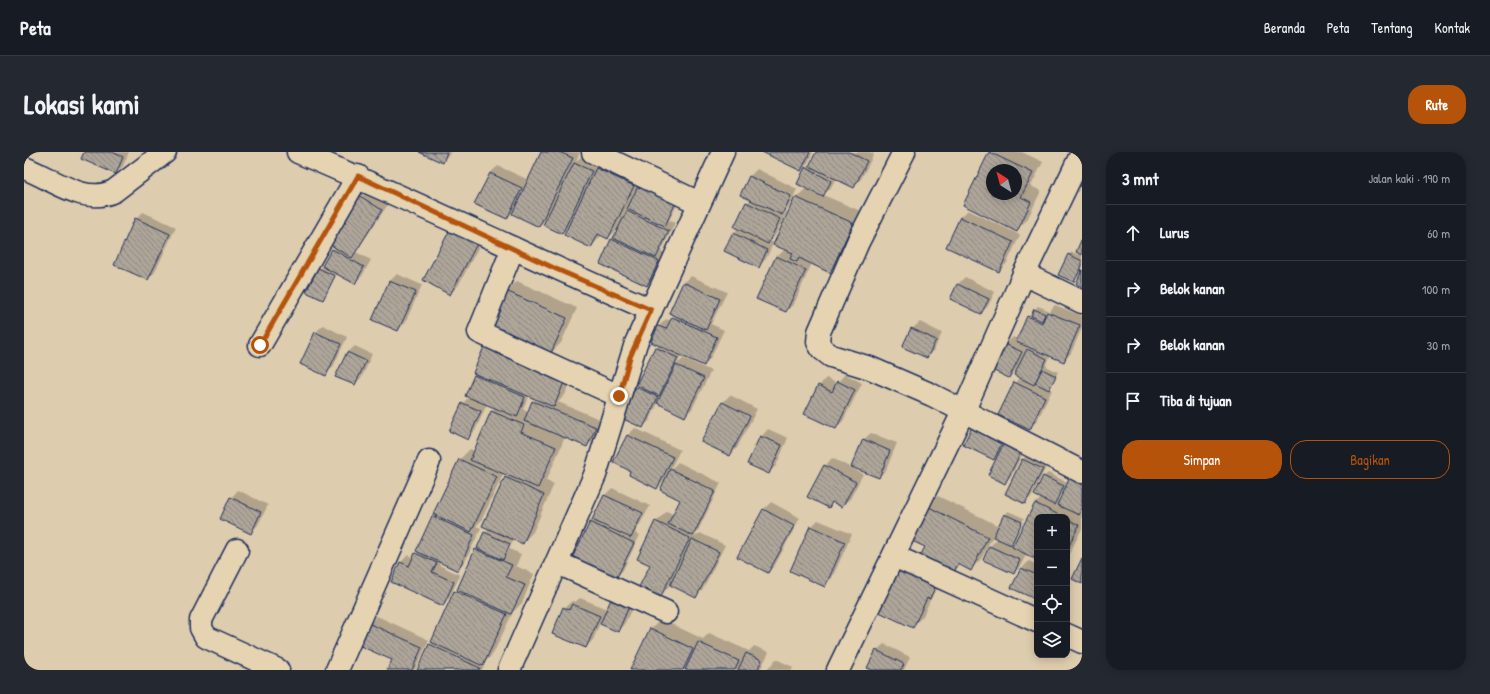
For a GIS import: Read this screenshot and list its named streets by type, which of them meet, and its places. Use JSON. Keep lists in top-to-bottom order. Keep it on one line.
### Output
{"north":"top left","page":{"header":"Peta","nav":["Beranda","Peta","Tentang","Kontak"],"title":"Lokasi kami","buttons":["Rute",["Simpan","Bagikan"]],"heading":["3 mnt","Jalan kaki · 190 m"],"list":[["Lurus","60 m"],["Belok kanan","100 m"],["Belok kanan","30 m"],"Tiba di tujuan"],"map_buttons":["+","−"]}}
